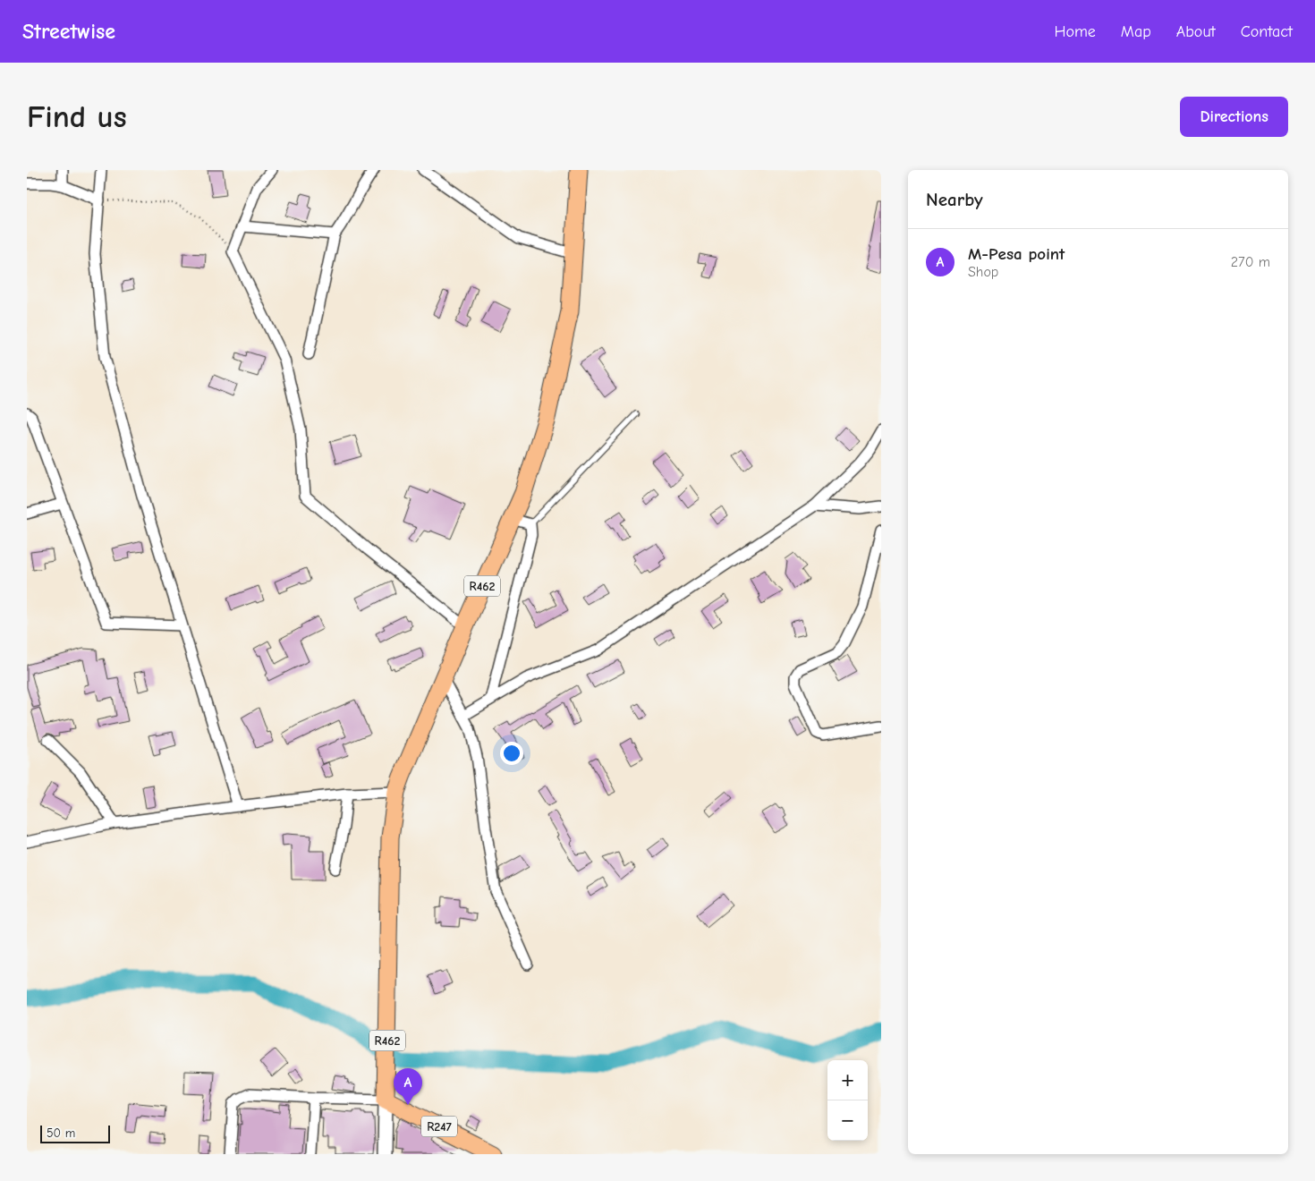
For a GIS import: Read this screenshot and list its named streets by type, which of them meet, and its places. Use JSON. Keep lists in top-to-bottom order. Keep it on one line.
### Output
{"streets":{"main road":["R462","R247"]},"crossings":[["R462","R247"]],"scale_bar":"50 m","page":{"header":"Streetwise","nav":["Home","Map","About","Contact"],"buttons":"Directions","title":"Find us","heading":"Nearby","list":[{"mark":"A","name":"M-Pesa point","note":"Shop","value":"270 m"}],"map_buttons":["+","−"],"pins":"A","scale":"50 m"}}
